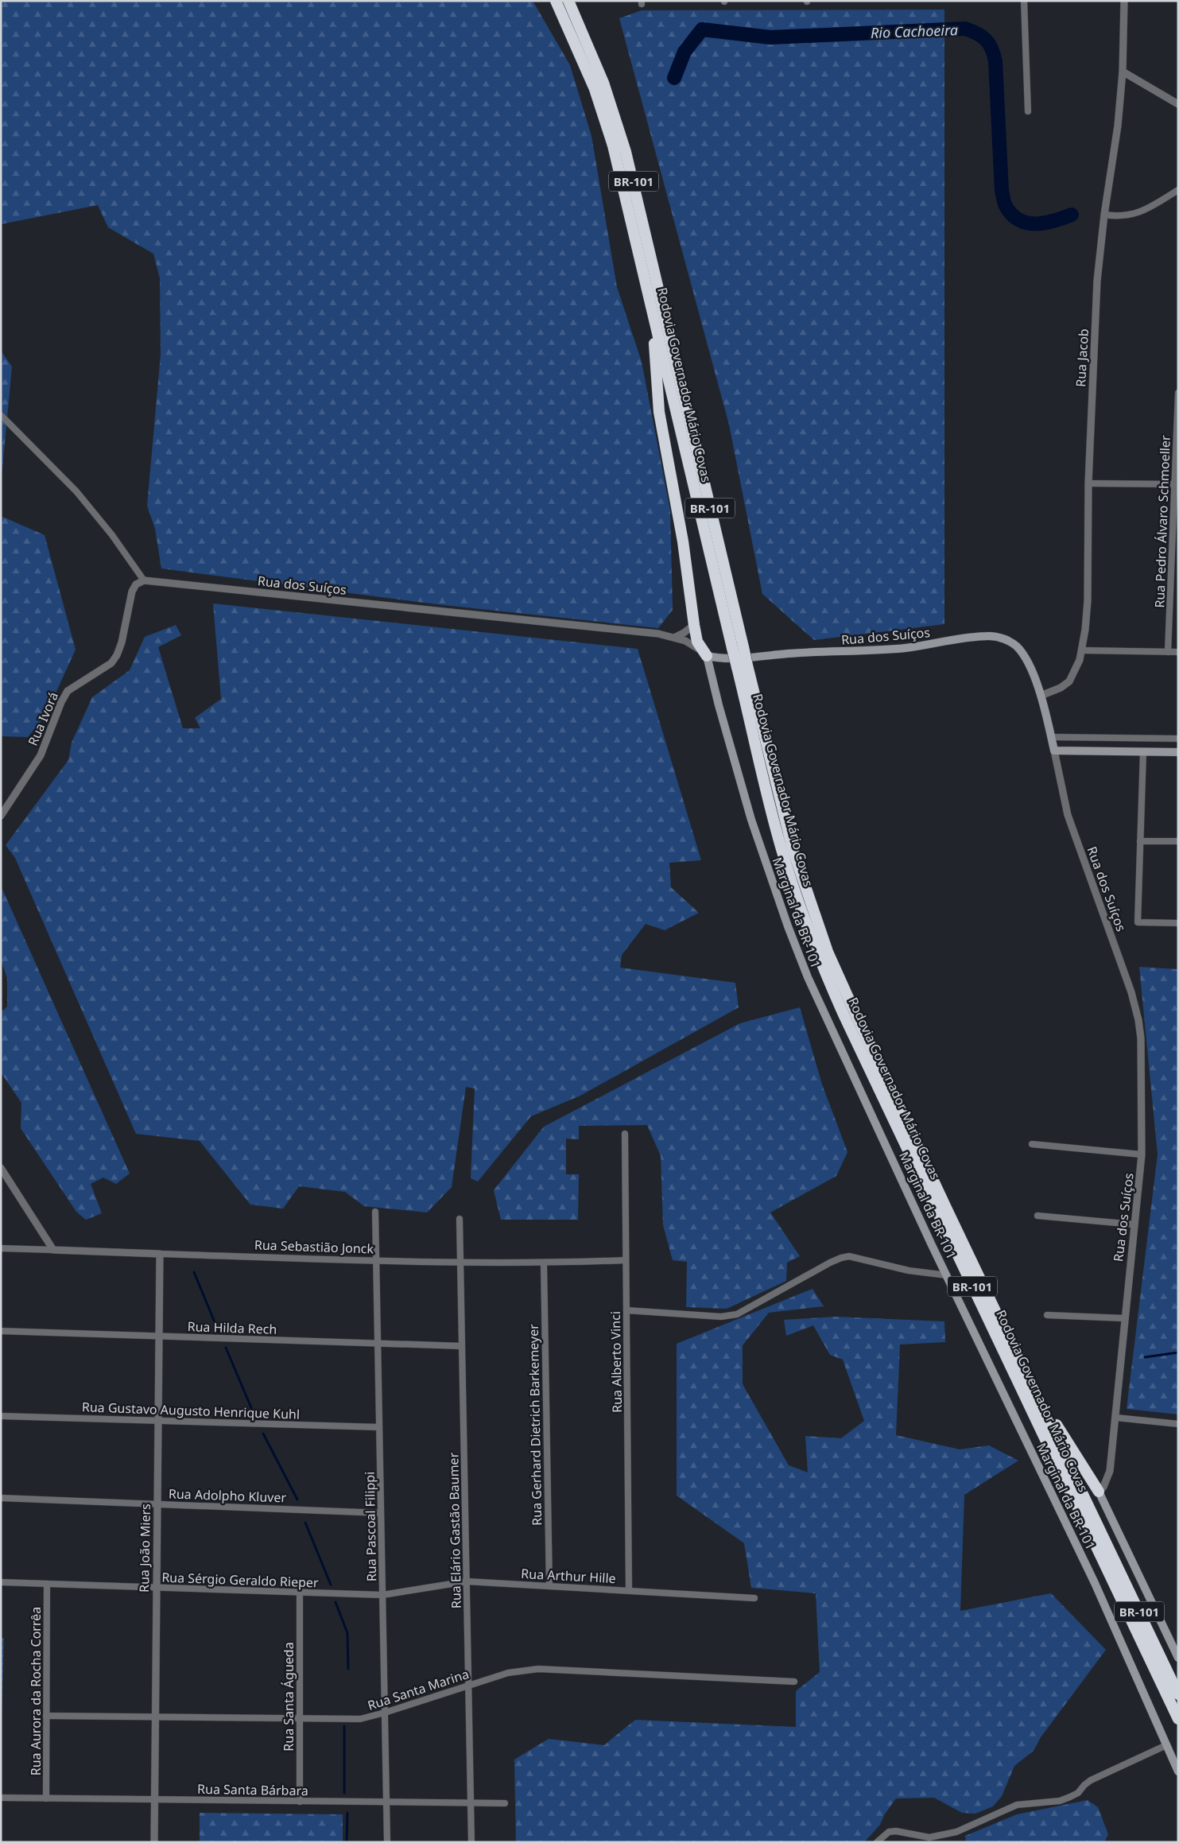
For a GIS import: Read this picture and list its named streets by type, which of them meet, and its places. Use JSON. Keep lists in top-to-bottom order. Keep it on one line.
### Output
{"streets":{"highway":["BR-101","Rodovia Governador Mário Covas"],"main road":["Rua dos Suíços","Marginal da BR-101"],"street":["Rua Jacob","Rua Pedro Álvaro Schmoeller","Rua Ivorá","Rua Sebastião Jonck","Rua Hilda Rech","Rua Alberto Vinci","Rua Gustavo Augusto Henrique Kuhl","Rua Gerhard Dietrich Barkemeyer","Rua Adolpho Kluver","Rua Pascoal Filippi","Rua Elário Gastão Baumer","Rua João Miers","Rua Arthur Hille","Rua Sérgio Geraldo Rieper","Rua Santa Marina","Rua Aurora da Rocha Corrêa","Rua Santa Águeda","Rua Santa Bárbara"]},"crossings":[["Rua Jacob","Rua dos Suíços"],["Rua dos Suíços","Rua Ivorá"],["Rua dos Suíços","Marginal da BR-101"],["Rua Sebastião Jonck","Rua Alberto Vinci"],["Rua Sebastião Jonck","Rua Gerhard Dietrich Barkemeyer"],["Rua Sebastião Jonck","Rua Pascoal Filippi"],["Rua Sebastião Jonck","Rua Elário Gastão Baumer"],["Rua Sebastião Jonck","Rua João Miers"],["Rua Hilda Rech","Rua Pascoal Filippi"],["Rua Hilda Rech","Rua Elário Gastão Baumer"],["Rua Hilda Rech","Rua João Miers"],["Rua Alberto Vinci","Rua Arthur Hille"],["Rua Gustavo Augusto Henrique Kuhl","Rua Pascoal Filippi"],["Rua Gustavo Augusto Henrique Kuhl","Rua João Miers"],["Rua Gerhard Dietrich Barkemeyer","Rua Arthur Hille"],["Rua Adolpho Kluver","Rua Pascoal Filippi"],["Rua Adolpho Kluver","Rua João Miers"],["Rua Pascoal Filippi","Rua Arthur Hille"],["Rua Pascoal Filippi","Rua Sérgio Geraldo Rieper"],["Rua Pascoal Filippi","Rua Santa Marina"],["Rua Pascoal Filippi","Rua Santa Bárbara"],["Rua Elário Gastão Baumer","Rua Arthur Hille"],["Rua Elário Gastão Baumer","Rua Santa Marina"],["Rua Elário Gastão Baumer","Rua Santa Bárbara"],["Rua João Miers","Rua Sérgio Geraldo Rieper"],["Rua João Miers","Rua Santa Marina"],["Rua João Miers","Rua Santa Bárbara"],["Rua Arthur Hille","Rua Sérgio Geraldo Rieper"],["Rua Sérgio Geraldo Rieper","Rua Aurora da Rocha Corrêa"],["Rua Sérgio Geraldo Rieper","Rua Santa Águeda"],["Rua Santa Marina","Rua Aurora da Rocha Corrêa"],["Rua Santa Marina","Rua Santa Águeda"],["Rua Aurora da Rocha Corrêa","Rua Santa Bárbara"],["Rua Santa Águeda","Rua Santa Bárbara"]],"water":["Rio Cachoeira"]}
